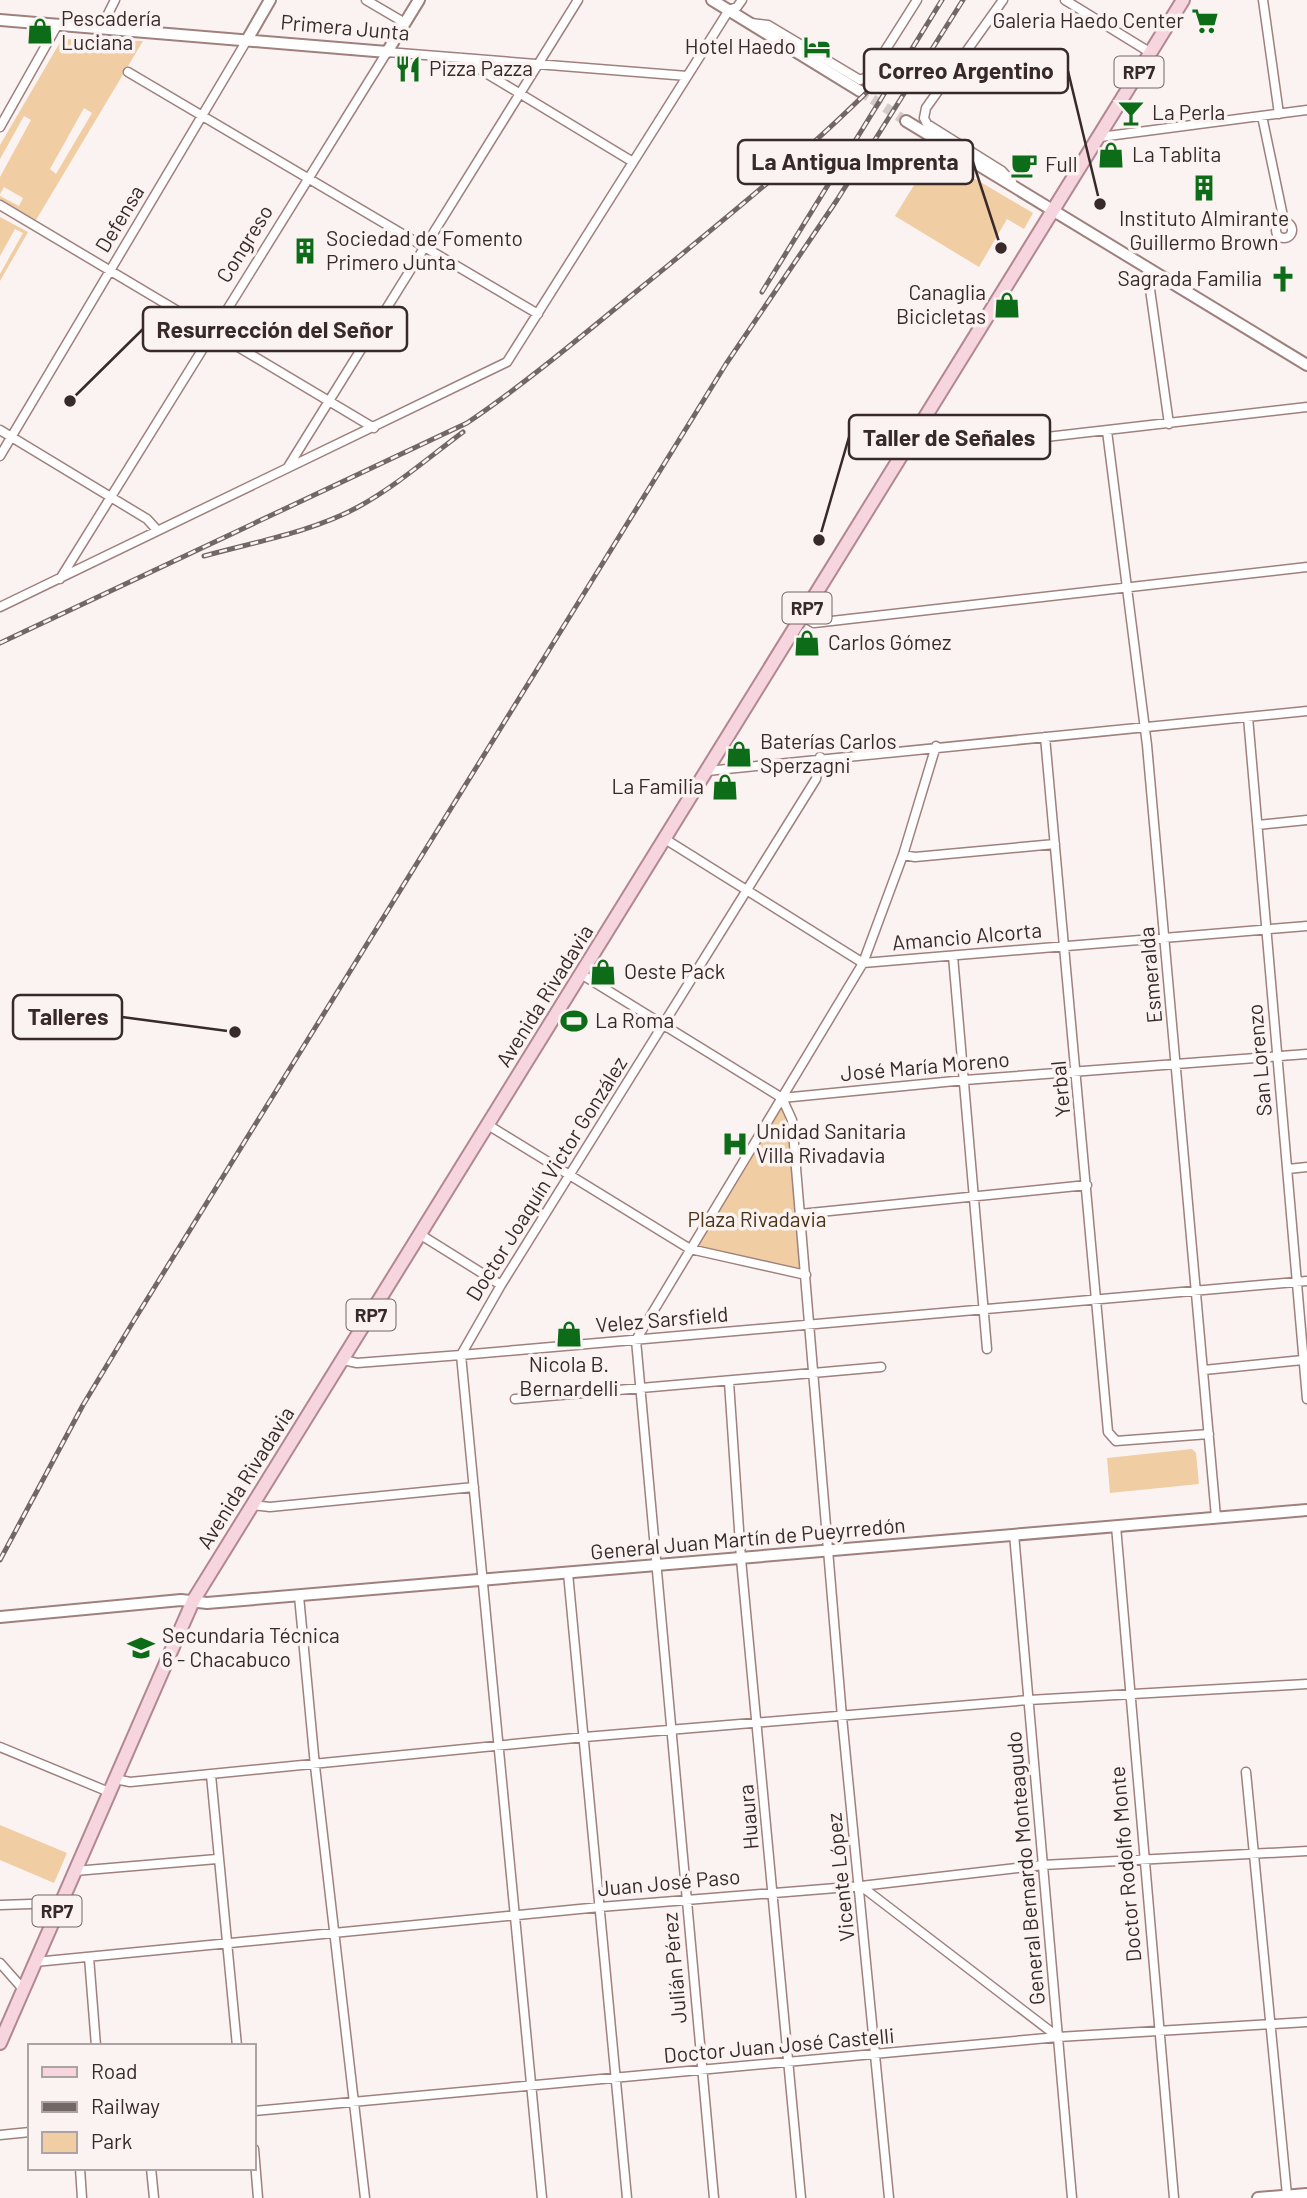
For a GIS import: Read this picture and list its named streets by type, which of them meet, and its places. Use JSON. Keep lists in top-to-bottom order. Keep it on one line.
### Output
{"streets":{"main road":["RP7","Avenida Rivadavia"],"street":["Primera Junta","Defensa","Congreso","Amancio Alcorta","Esmeralda","San Lorenzo","José María Moreno","Yerbal","Doctor Joaquín Victor González","Velez Sarsfield","General Juan Martín de Pueyrredón","Huaura","Doctor Rodolfo Monte","General Bernardo Monteagudo","Vicente López","Juan José Paso","Julián Pérez","Doctor Juan José Castelli"]},"crossings":[["Primera Junta","Defensa"],["Primera Junta","Congreso"],["Amancio Alcorta","Esmeralda"],["Amancio Alcorta","Avenida Rivadavia"],["Amancio Alcorta","San Lorenzo"],["Amancio Alcorta","Yerbal"],["Amancio Alcorta","Doctor Joaquín Victor González"],["Esmeralda","José María Moreno"],["Esmeralda","Yerbal"],["Esmeralda","Velez Sarsfield"],["Esmeralda","General Juan Martín de Pueyrredón"],["Avenida Rivadavia","Velez Sarsfield"],["Avenida Rivadavia","General Juan Martín de Pueyrredón"],["Avenida Rivadavia","Juan José Paso"],["San Lorenzo","José María Moreno"],["San Lorenzo","Velez Sarsfield"],["José María Moreno","Yerbal"],["José María Moreno","Vicente López"],["Yerbal","Velez Sarsfield"],["Doctor Joaquín Victor González","Velez Sarsfield"],["Velez Sarsfield","Vicente López"],["Velez Sarsfield","Julián Pérez"],["General Juan Martín de Pueyrredón","Huaura"],["General Juan Martín de Pueyrredón","Doctor Rodolfo Monte"],["General Juan Martín de Pueyrredón","General Bernardo Monteagudo"],["General Juan Martín de Pueyrredón","Vicente López"],["General Juan Martín de Pueyrredón","Julián Pérez"],["Huaura","Juan José Paso"],["Huaura","Doctor Juan José Castelli"],["Doctor Rodolfo Monte","Juan José Paso"],["Doctor Rodolfo Monte","Doctor Juan José Castelli"],["General Bernardo Monteagudo","Juan José Paso"],["General Bernardo Monteagudo","Doctor Juan José Castelli"],["Vicente López","Juan José Paso"],["Vicente López","Doctor Juan José Castelli"],["Juan José Paso","Julián Pérez"],["Julián Pérez","Doctor Juan José Castelli"]],"parks":["Plaza Rivadavia"],"places":{"supermarket":["Galeria Haedo Center"],"shop":["Pescadería Luciana","La Tablita","Canaglia Bicicletas","Carlos Gómez","Baterías Carlos Sperzagni","La Familia","Oeste Pack","Nicola B. Bernardelli"],"hotel":["Hotel Haedo"],"restaurant":["Pizza Pazza"],"bar":["La Perla"],"cafe":["Full"],"building":["Instituto Almirante Guillermo Brown","Sociedad de Fomento Primero Junta"],"other":["Correo Argentino","La Antigua Imprenta","Resurrección del Señor","Taller de Señales","Talleres"],"church":["Sagrada Familia"],"sports":["La Roma"],"hospital":["Unidad Sanitaria Villa Rivadavia"],"school or university":["Secundaria Técnica 6 - Chacabuco"]},"legend":["Road","Railway","Park"]}
